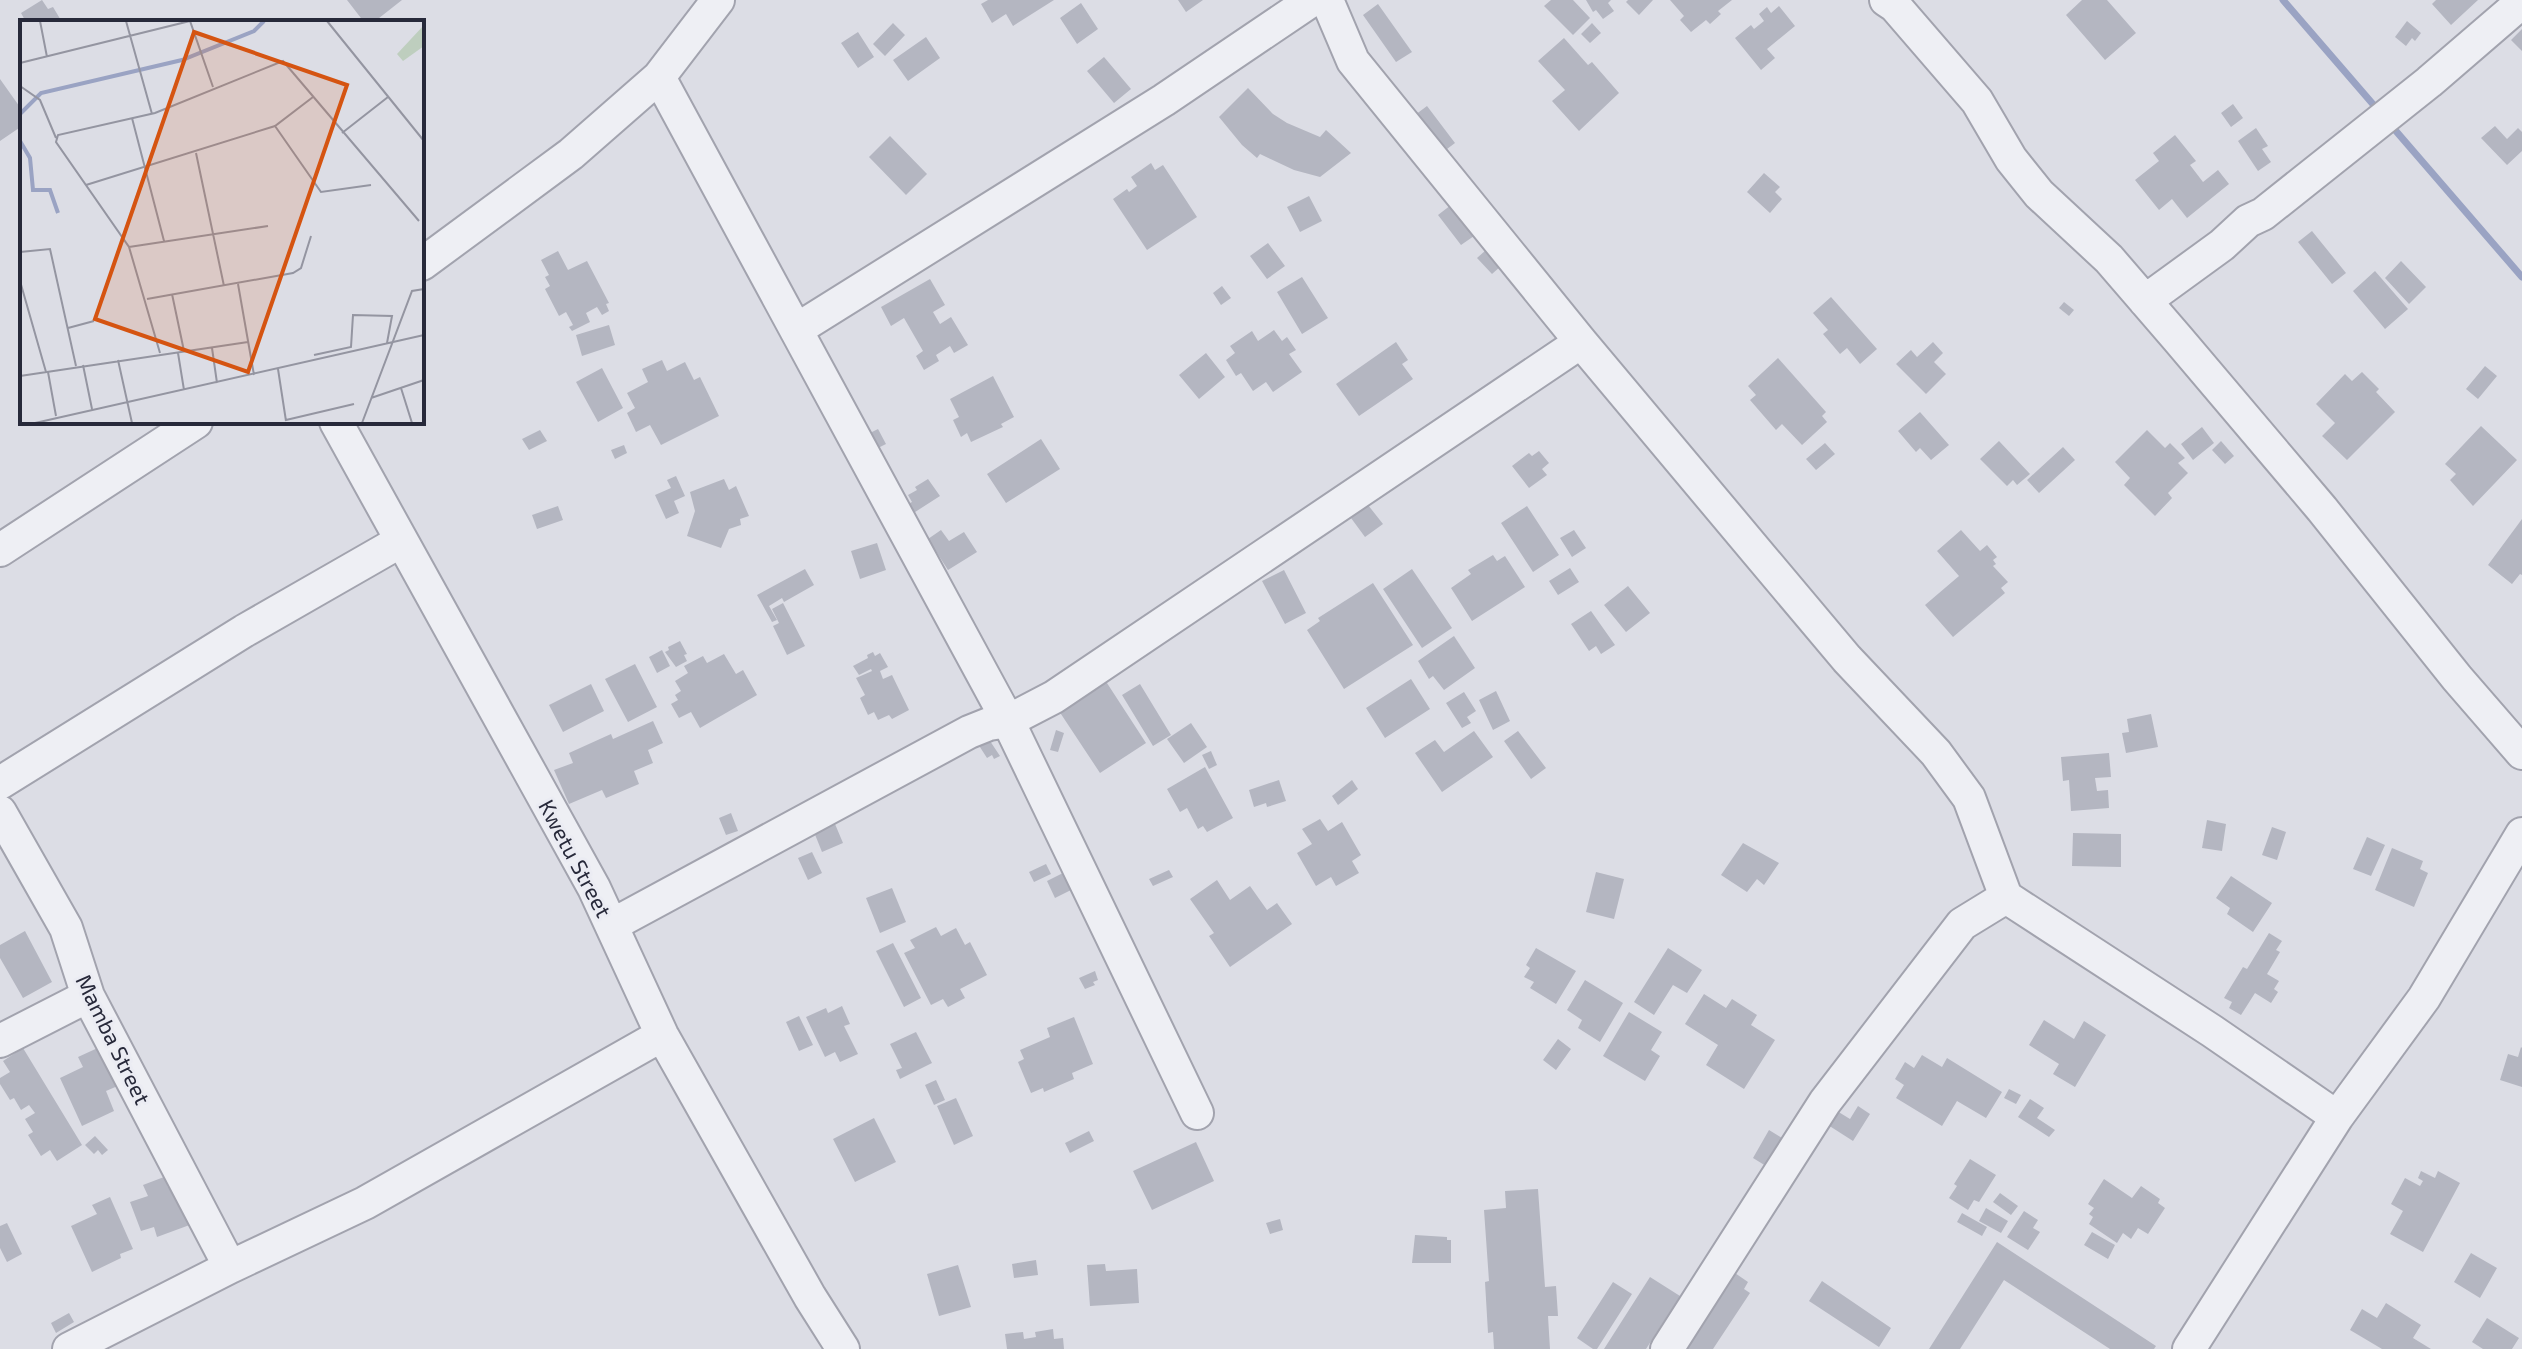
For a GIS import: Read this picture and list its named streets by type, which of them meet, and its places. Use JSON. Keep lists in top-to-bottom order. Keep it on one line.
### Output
{"streets":{"street":["Kwetu Street","Mamba Street"]}}
